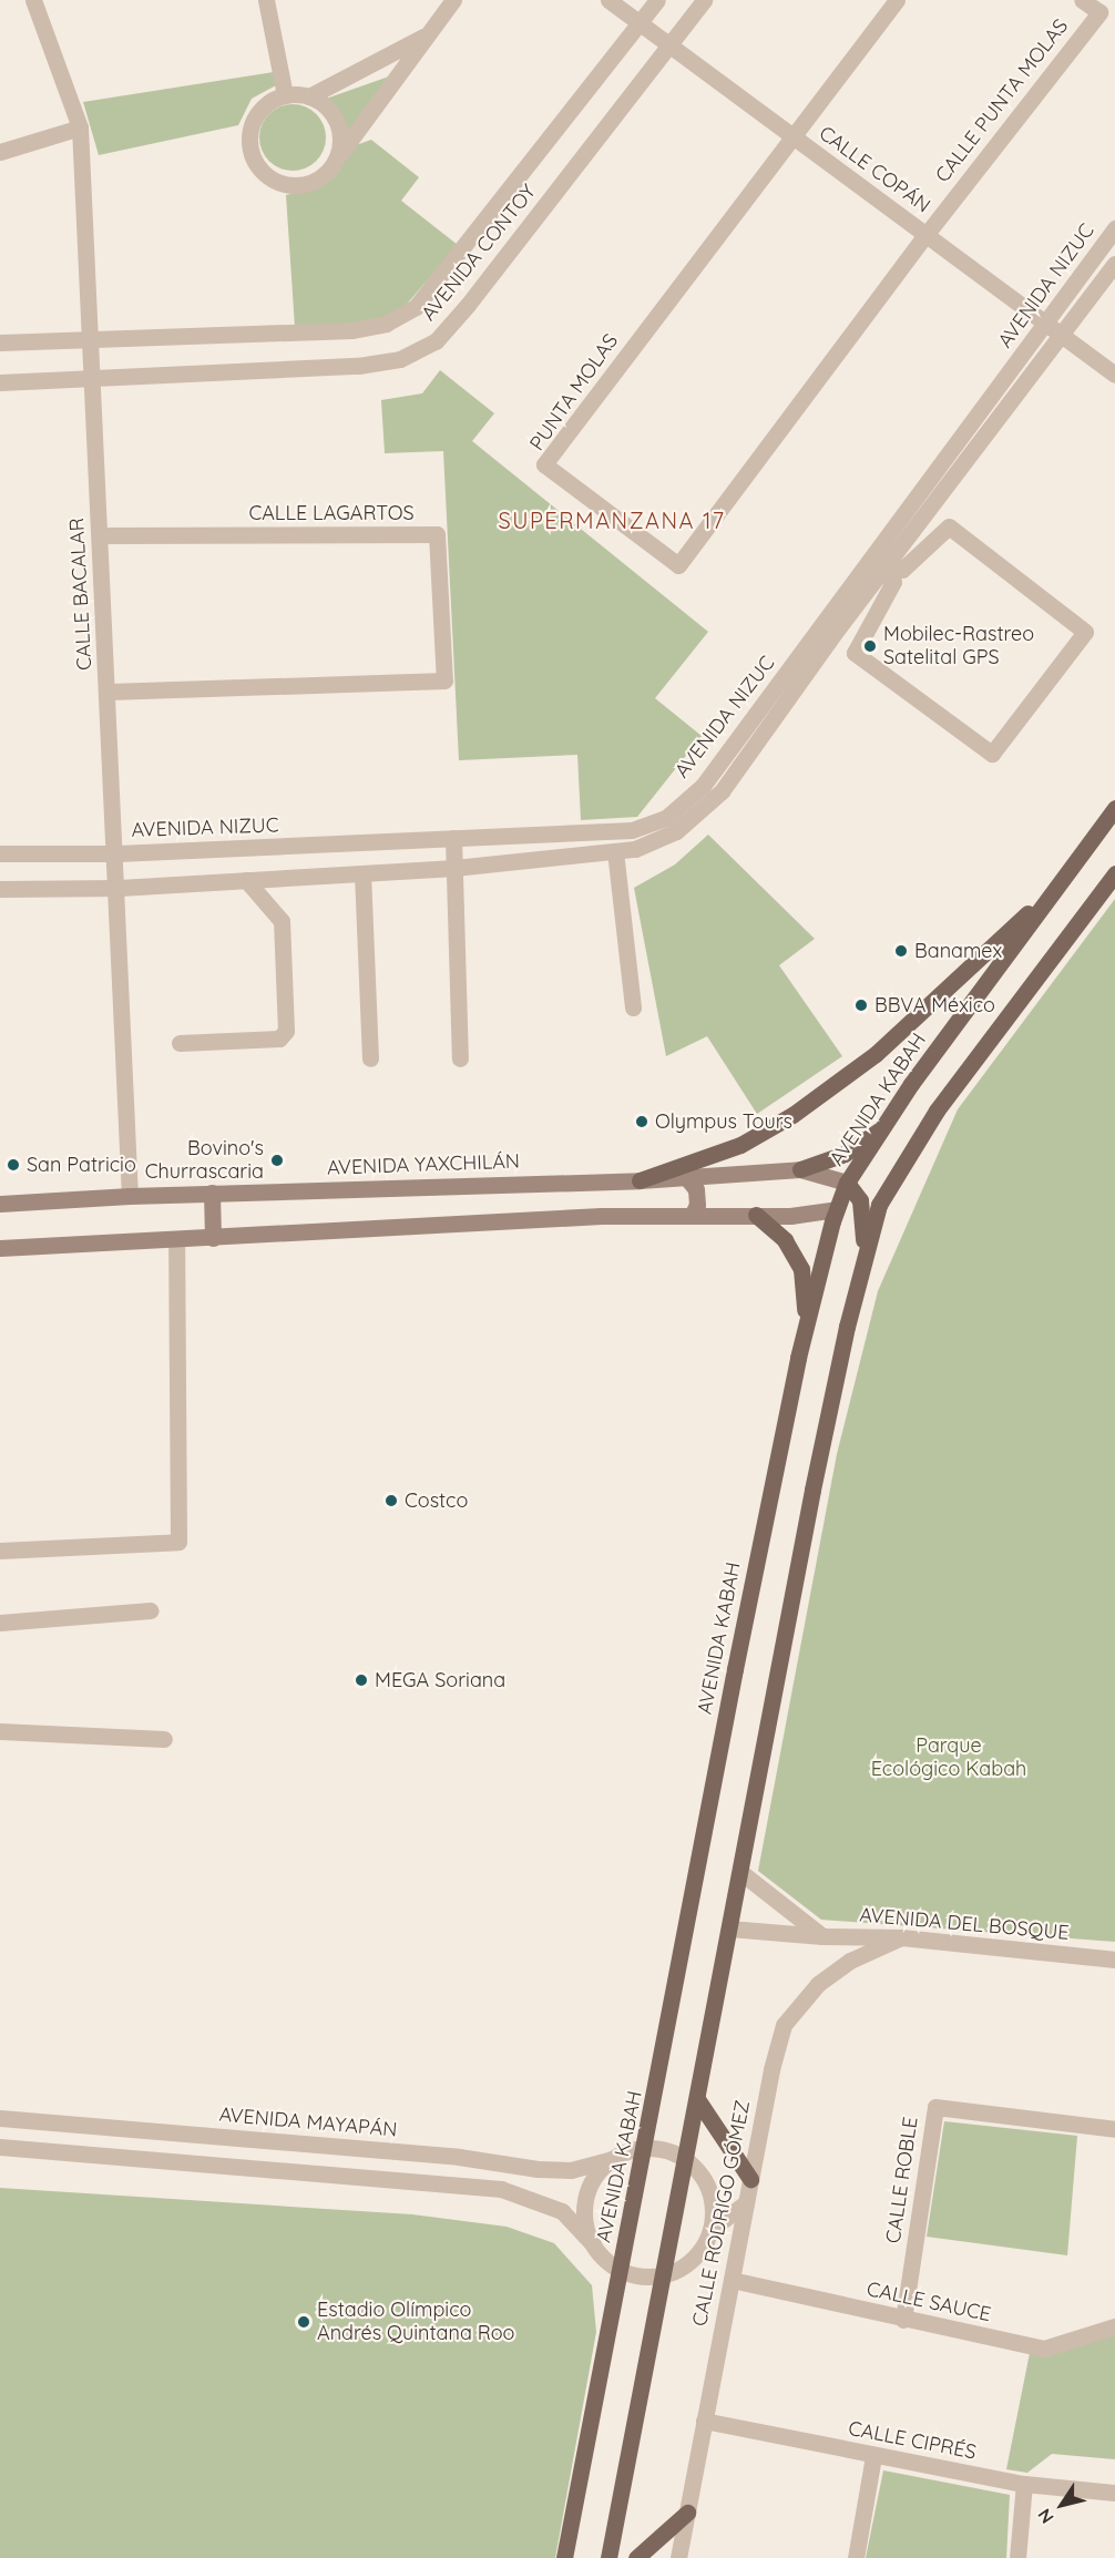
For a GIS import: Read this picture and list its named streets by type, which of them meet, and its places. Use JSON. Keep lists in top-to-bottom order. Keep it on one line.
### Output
{"streets":{"main road":["AVENIDA KABAH","AVENIDA YAXCHILÁN"],"street":["CALLE PUNTA MOLAS","CALLE COPÁN","AVENIDA CONTOY","AVENIDA NIZUC","PUNTA MOLAS","CALLE LAGARTOS","CALLE BACALAR","AVENIDA DEL BOSQUE","AVENIDA MAYAPÁN","CALLE ROBLE","CALLE RODRIGO GÓMEZ","CALLE SAUCE","CALLE CIPRÉS"]},"crossings":[["CALLE PUNTA MOLAS","CALLE COPÁN"],["CALLE PUNTA MOLAS","PUNTA MOLAS"],["CALLE COPÁN","AVENIDA CONTOY"],["CALLE COPÁN","AVENIDA NIZUC"],["CALLE COPÁN","PUNTA MOLAS"],["AVENIDA CONTOY","CALLE BACALAR"],["AVENIDA NIZUC","CALLE BACALAR"],["CALLE LAGARTOS","CALLE BACALAR"],["CALLE BACALAR","AVENIDA YAXCHILÁN"],["AVENIDA KABAH","AVENIDA YAXCHILÁN"],["AVENIDA KABAH","AVENIDA MAYAPÁN"],["AVENIDA DEL BOSQUE","CALLE RODRIGO GÓMEZ"],["CALLE ROBLE","CALLE SAUCE"],["CALLE RODRIGO GÓMEZ","CALLE SAUCE"],["CALLE RODRIGO GÓMEZ","CALLE CIPRÉS"]],"districts":["SUPERMANZANA 17"],"parks":["Parque Ecológico Kabah"],"places":["Mobilec-Rastreo Satelital GPS","Banamex","BBVA México","Olympus Tours","Bovino's Churrascaria","San Patricio","Costco","MEGA Soriana","Estadio Olímpico Andrés Quintana Roo"],"north":"bottom left"}
